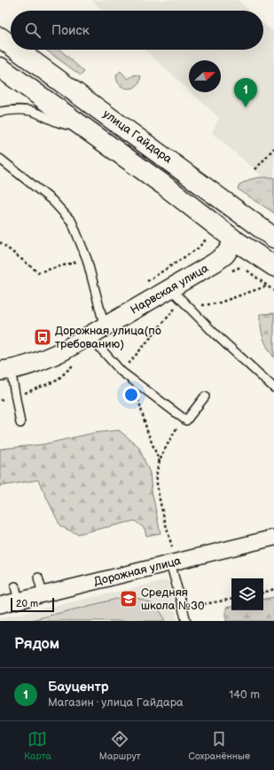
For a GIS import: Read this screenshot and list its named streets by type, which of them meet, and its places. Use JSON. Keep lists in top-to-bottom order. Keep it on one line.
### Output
{"streets":{"main road":["улица Гайдара"],"street":["Нарвская улица","Дорожная улица"]},"crossings":[["улица Гайдара","Нарвская улица"]],"places":{"bus stop":["Дорожная улица(по требованию)"],"school or university":["Средняя школа №30"]},"scale_bar":"20 m","north":"right","page":{"search":"Поиск","pins":"1","scale":"20 m","heading":"Рядом","list":[{"mark":"1","name":"Бауцентр","note":"Магазин · улица Гайдара","value":"140 m"}],"nav":["Карта","Маршрут","Сохранённые"]}}
